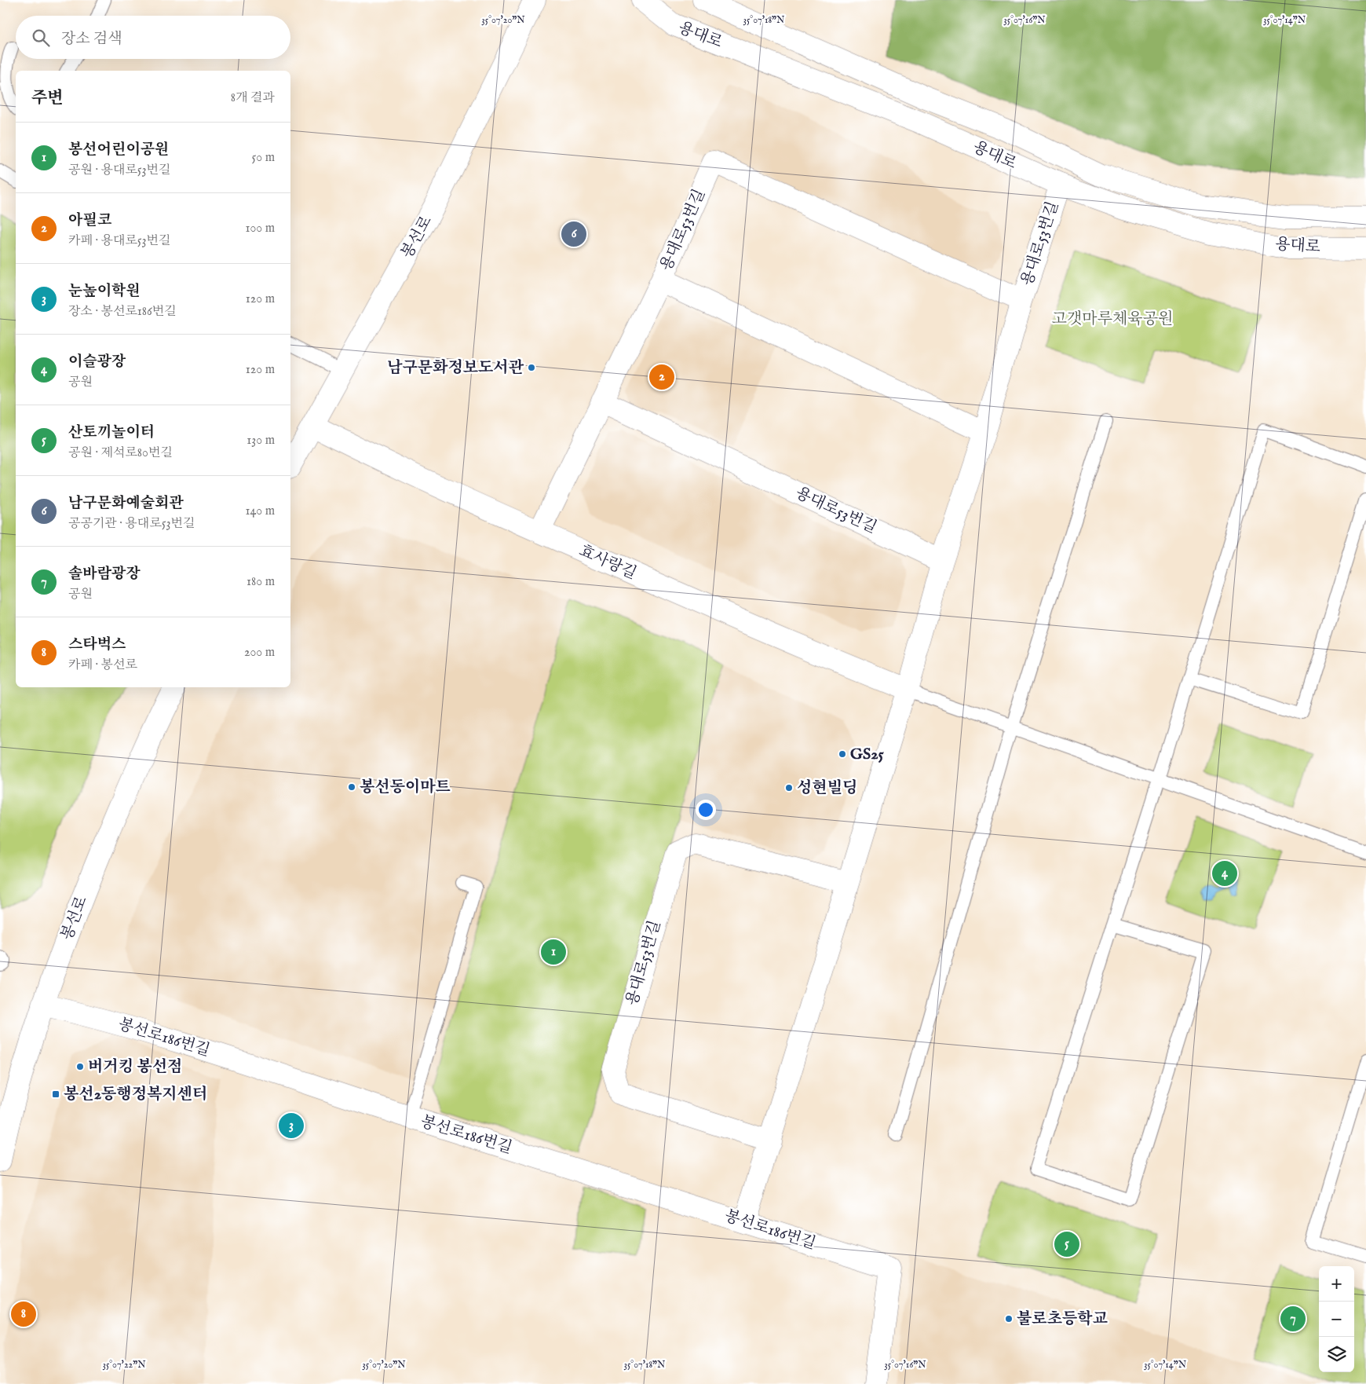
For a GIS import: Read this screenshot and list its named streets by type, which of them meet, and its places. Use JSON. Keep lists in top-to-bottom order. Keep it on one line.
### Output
{"streets":{"street":["용대로","용대로53번길","봉선로","효사랑길","봉선로186번길"]},"crossings":[["용대로","용대로53번길"],["용대로53번길","효사랑길"],["용대로53번길","봉선로186번길"],["봉선로","효사랑길"],["봉선로","봉선로186번길"]],"parks":["고갯마루체육공원"],"places":{"other":["남구문화정보도서관","GS25","봉선동이마트","성현빌딩","버거킹 봉선점","불로초등학교"],"transit":["봉선2동행정복지센터"]},"page":{"search":"장소 검색","heading":["주변","8개 결과"],"list":[{"mark":"1","name":"봉선어린이공원","note":"공원 · 용대로53번길","value":"50 m"},{"mark":"2","name":"아필코","note":"카페 · 용대로53번길","value":"100 m"},{"mark":"3","name":"눈높이학원","note":"장소 · 봉선로186번길","value":"120 m"},{"mark":"4","name":"이슬광장","note":"공원","value":"120 m"},{"mark":"5","name":"산토끼놀이터","note":"공원 · 제석로80번길","value":"130 m"},{"mark":"6","name":"남구문화예술회관","note":"공공기관 · 용대로53번길","value":"140 m"},{"mark":"7","name":"솔바람광장","note":"공원","value":"180 m"},{"mark":"8","name":"스타벅스","note":"카페 · 봉선로","value":"200 m"}],"pins":["6","2","4","1","3","5","8","7"],"map_buttons":["+","−"]},"coordinates":["35°07'20\"N","35°07'18\"N","35°07'16\"N","35°07'14\"N","35°07'22\"N"]}
